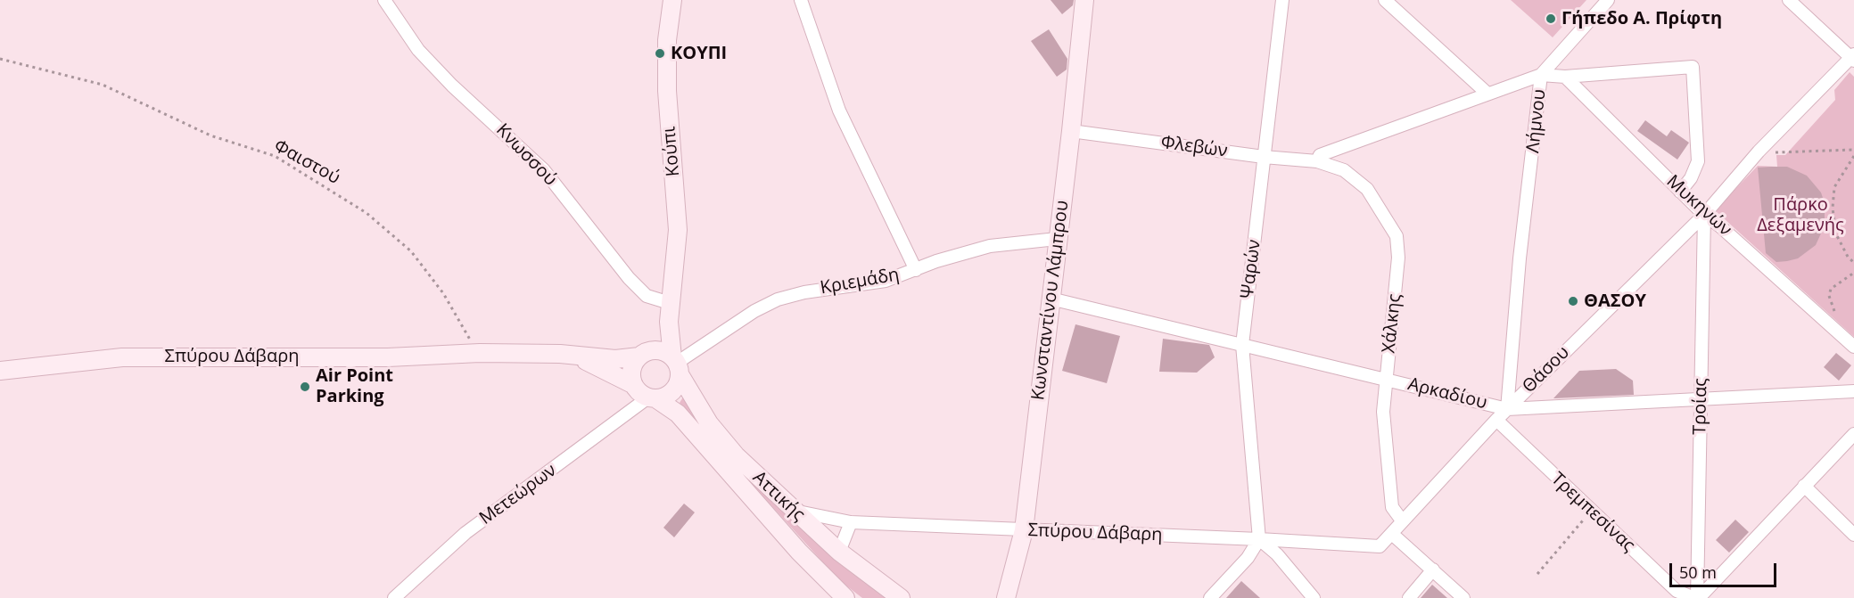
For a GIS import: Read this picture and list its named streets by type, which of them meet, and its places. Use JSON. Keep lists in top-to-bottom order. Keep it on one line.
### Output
{"streets":{"street":["Λήμνου","Φλεβών","Κούπι","Κνωσσού","Μυκηνών","Ψαρών","Κριεμάδη","Κωνσταντίνου Λάμπρου","Χάλκης","Σπύρου Δάβαρη","Θάσου","Αρκαδίου","Τροίας","Μετεώρων","Αττικής","Τρεμπεσίνας"],"path":["Φαιστού"]},"crossings":[["Λήμνου","Φλεβών"],["Λήμνου","Μυκηνών"],["Λήμνου","Χάλκης"],["Λήμνου","Θάσου"],["Λήμνου","Αρκαδίου"],["Φλεβών","Ψαρών"],["Φλεβών","Κωνσταντίνου Λάμπρου"],["Φλεβών","Χάλκης"],["Κούπι","Κνωσσού"],["Φαιστού","Σπύρου Δάβαρη"],["Μυκηνών","Θάσου"],["Μυκηνών","Τροίας"],["Ψαρών","Σπύρου Δάβαρη"],["Ψαρών","Αρκαδίου"],["Κριεμάδη","Κωνσταντίνου Λάμπρου"],["Κριεμάδη","Σπύρου Δάβαρη"],["Κριεμάδη","Μετεώρων"],["Κριεμάδη","Αττικής"],["Κωνσταντίνου Λάμπρου","Σπύρου Δάβαρη"],["Κωνσταντίνου Λάμπρου","Αρκαδίου"],["Χάλκης","Θάσου"],["Χάλκης","Αρκαδίου"],["Σπύρου Δάβαρη","Μετεώρων"],["Σπύρου Δάβαρη","Αττικής"],["Θάσου","Αρκαδίου"],["Θάσου","Τροίας"],["Θάσου","Τρεμπεσίνας"],["Αρκαδίου","Τροίας"],["Τροίας","Τρεμπεσίνας"],["Μετεώρων","Αττικής"]],"parks":["Πάρκο Δεξαμενής"],"places":["Γήπεδο Α. Πρίφτη","ΚΟΥΠΙ","ΘΑΣΟΥ","Air Point Parking"],"scale_bar":"50 m"}
